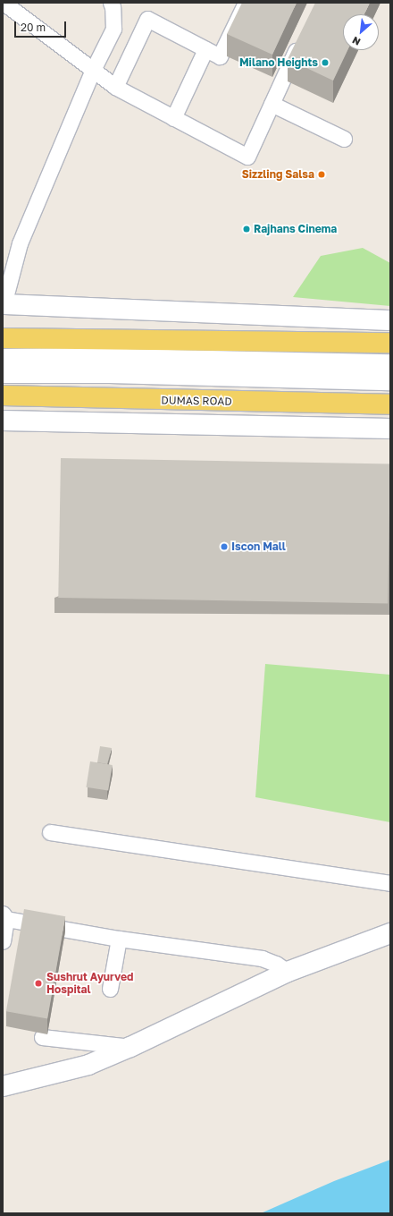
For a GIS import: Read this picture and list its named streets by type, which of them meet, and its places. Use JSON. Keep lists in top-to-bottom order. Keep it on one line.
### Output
{"streets":{"main road":["DUMAS ROAD"]},"places":["Milano Heights","Sizzling Salsa","Rajhans Cinema","Iscon Mall","Sushrut Ayurved Hospital"],"scale_bar":"20 m","north":"bottom left"}
